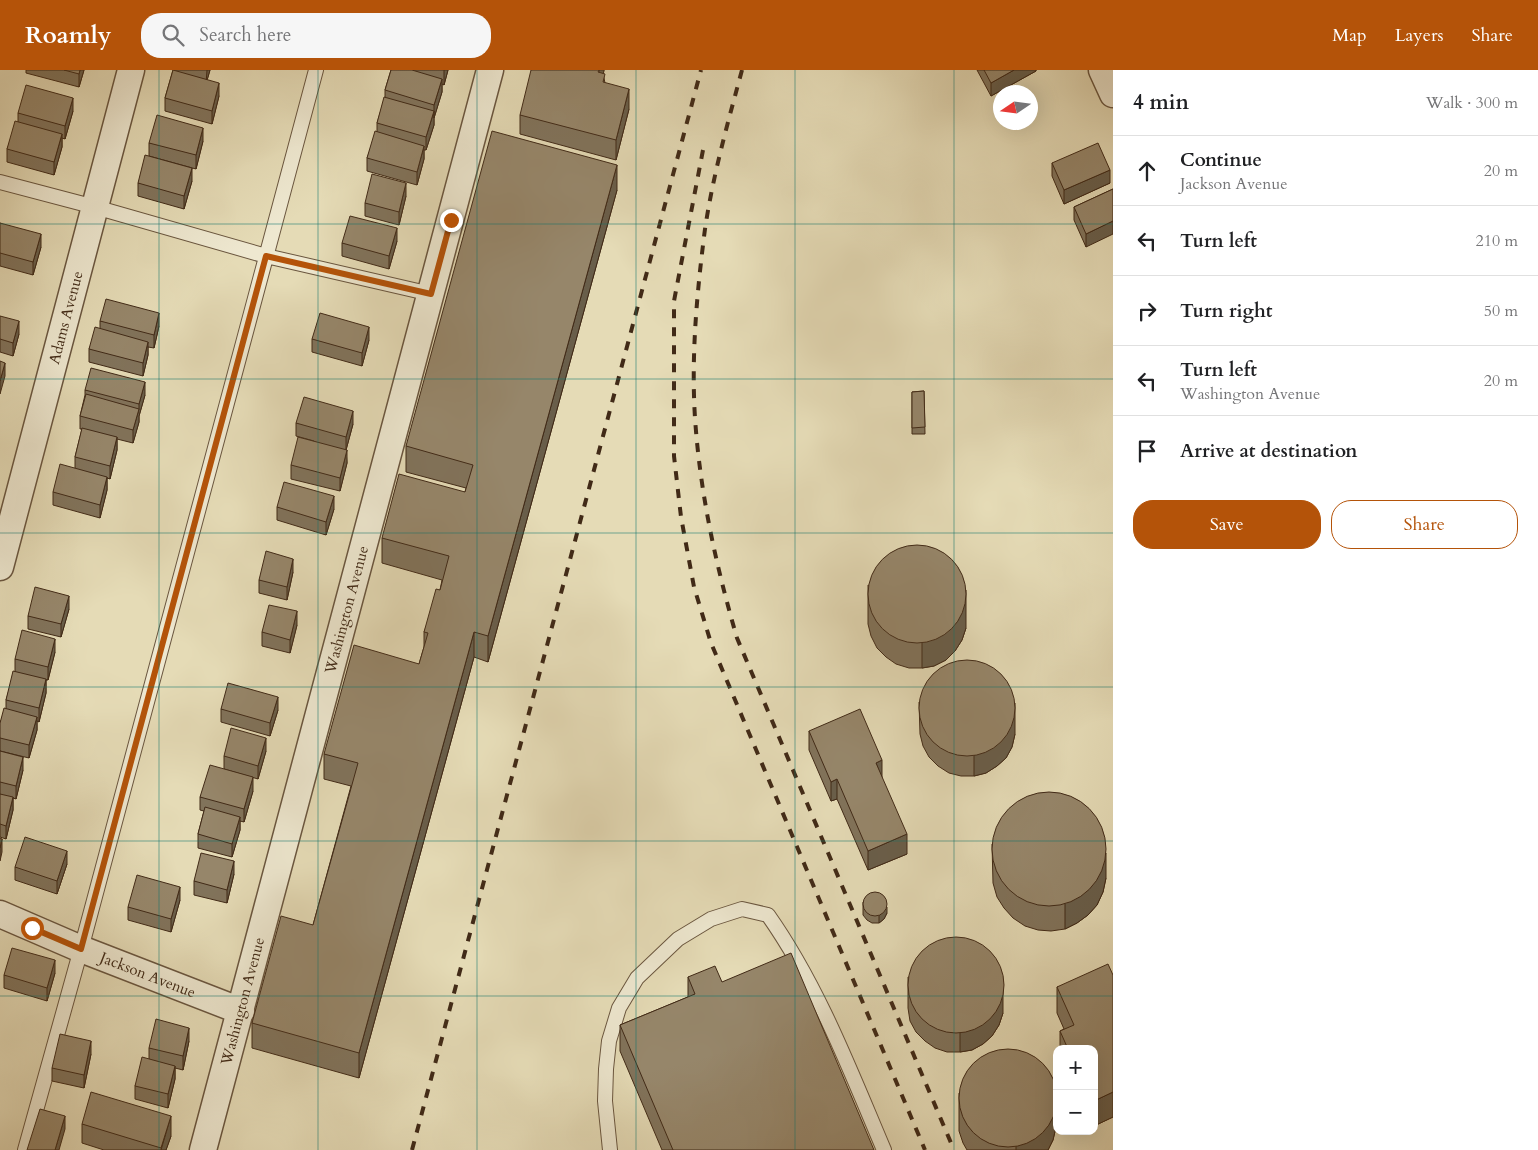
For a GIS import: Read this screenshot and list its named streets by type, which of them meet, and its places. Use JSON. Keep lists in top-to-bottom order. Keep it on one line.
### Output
{"streets":{"street":["Adams Avenue","Washington Avenue","Jackson Avenue"]},"crossings":[["Washington Avenue","Jackson Avenue"]],"north":"left","page":{"header":"Roamly","search":"Search here","nav":["Map","Layers","Share"],"heading":["4 min","Walk · 300 m"],"list":[["Continue","Jackson Avenue","20 m"],["Turn left","210 m"],["Turn right","50 m"],["Turn left","Washington Avenue","20 m"],"Arrive at destination"],"buttons":["Save","Share"],"map_buttons":["+","−"]}}
